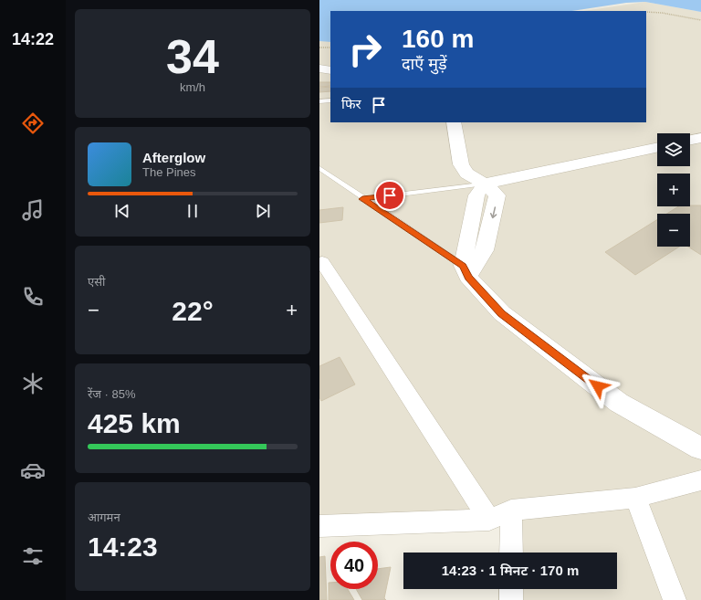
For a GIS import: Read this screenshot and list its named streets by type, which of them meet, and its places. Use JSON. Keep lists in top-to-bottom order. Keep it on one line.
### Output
{"page":{"tabs":"14:22","tile":[["34","km/h"],"एसी",["रेंज · 85%","425 km"],["आगमन","14:23"]],"turn":["160 m","दाएँ मुड़ें"],"then":"फिर","map_buttons":["+","−"],"song":["Afterglow","The Pines"],"heat":["−","22°","+"],"limit":"40","trip":"14:23 · 1 मिनट · 170 m"}}
